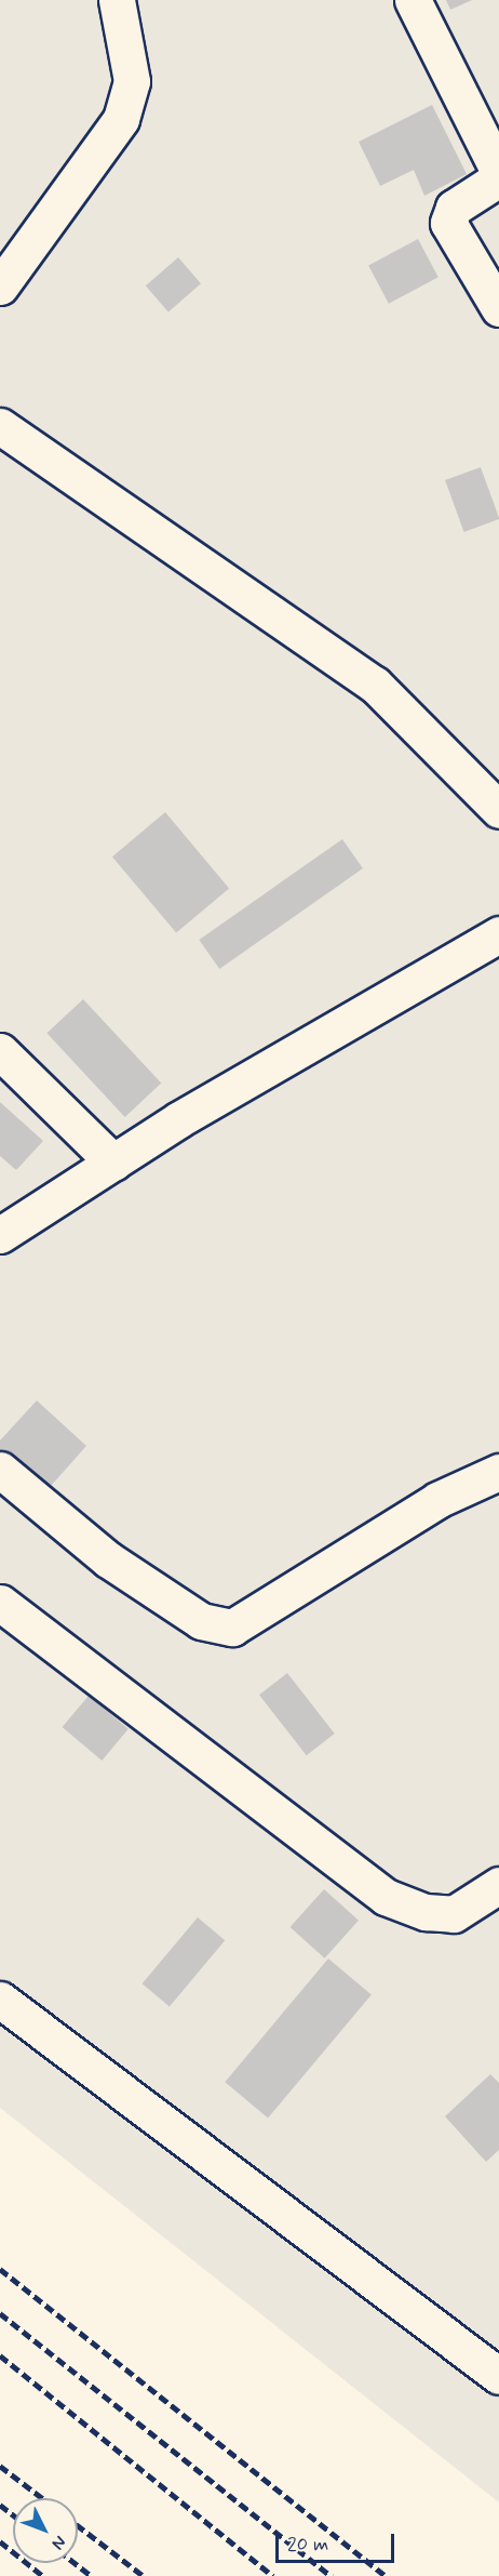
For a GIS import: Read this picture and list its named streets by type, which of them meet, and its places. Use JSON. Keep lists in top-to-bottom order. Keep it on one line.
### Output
{"scale_bar":"20 m","north":"bottom right"}
